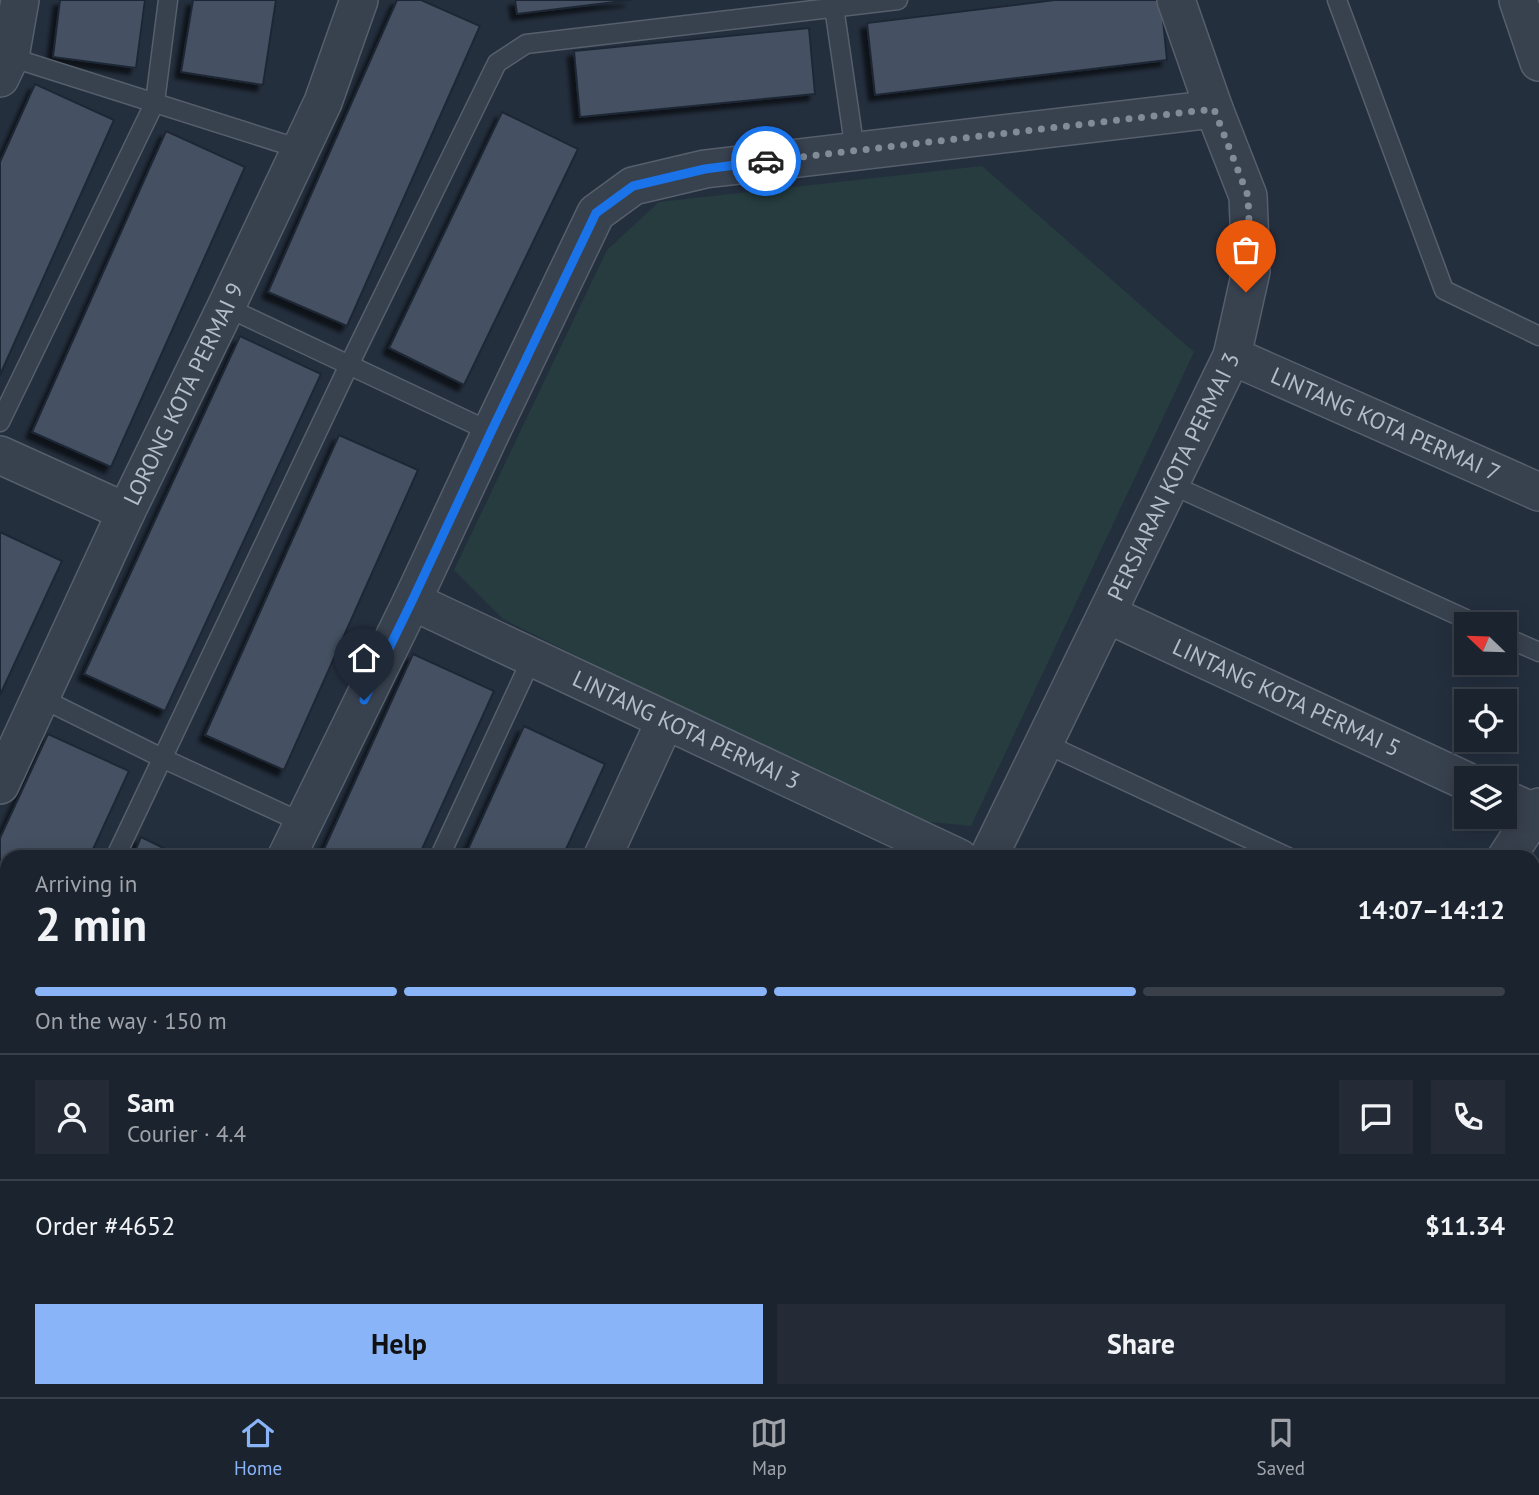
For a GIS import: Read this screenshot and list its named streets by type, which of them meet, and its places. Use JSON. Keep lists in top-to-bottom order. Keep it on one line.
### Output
{"streets":{"street":["LORONG KOTA PERMAI 9","LINTANG KOTA PERMAI 7","PERSIARAN KOTA PERMAI 3","LINTANG KOTA PERMAI 5","LINTANG KOTA PERMAI 3"]},"crossings":[["LINTANG KOTA PERMAI 7","PERSIARAN KOTA PERMAI 3"],["PERSIARAN KOTA PERMAI 3","LINTANG KOTA PERMAI 5"]],"north":"top left","page":{"heading":["2 min","Arriving in","14:07–14:12"],"panel":["Sam","Courier · 4.4","Order #4652","$11.34"],"bar":"On the way · 150 m","buttons":["Help","Share"],"tabs":["Home","Map","Saved"]}}
